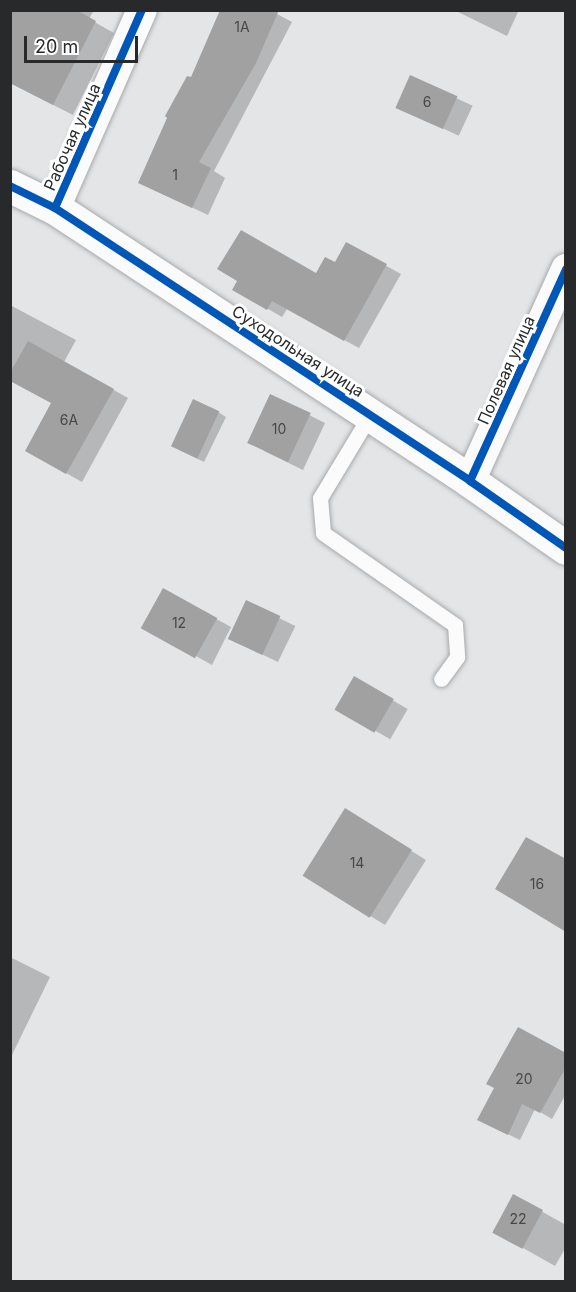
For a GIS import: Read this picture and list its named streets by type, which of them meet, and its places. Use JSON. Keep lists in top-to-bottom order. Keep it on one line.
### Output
{"streets":{"street":["Рабочая улица","Суходольная улица","Полевая улица"]},"crossings":[["Рабочая улица","Суходольная улица"],["Суходольная улица","Полевая улица"]],"house_numbers":["1А","6","1","6А","10","12","14","16","20","22"],"scale_bar":"20 m"}
